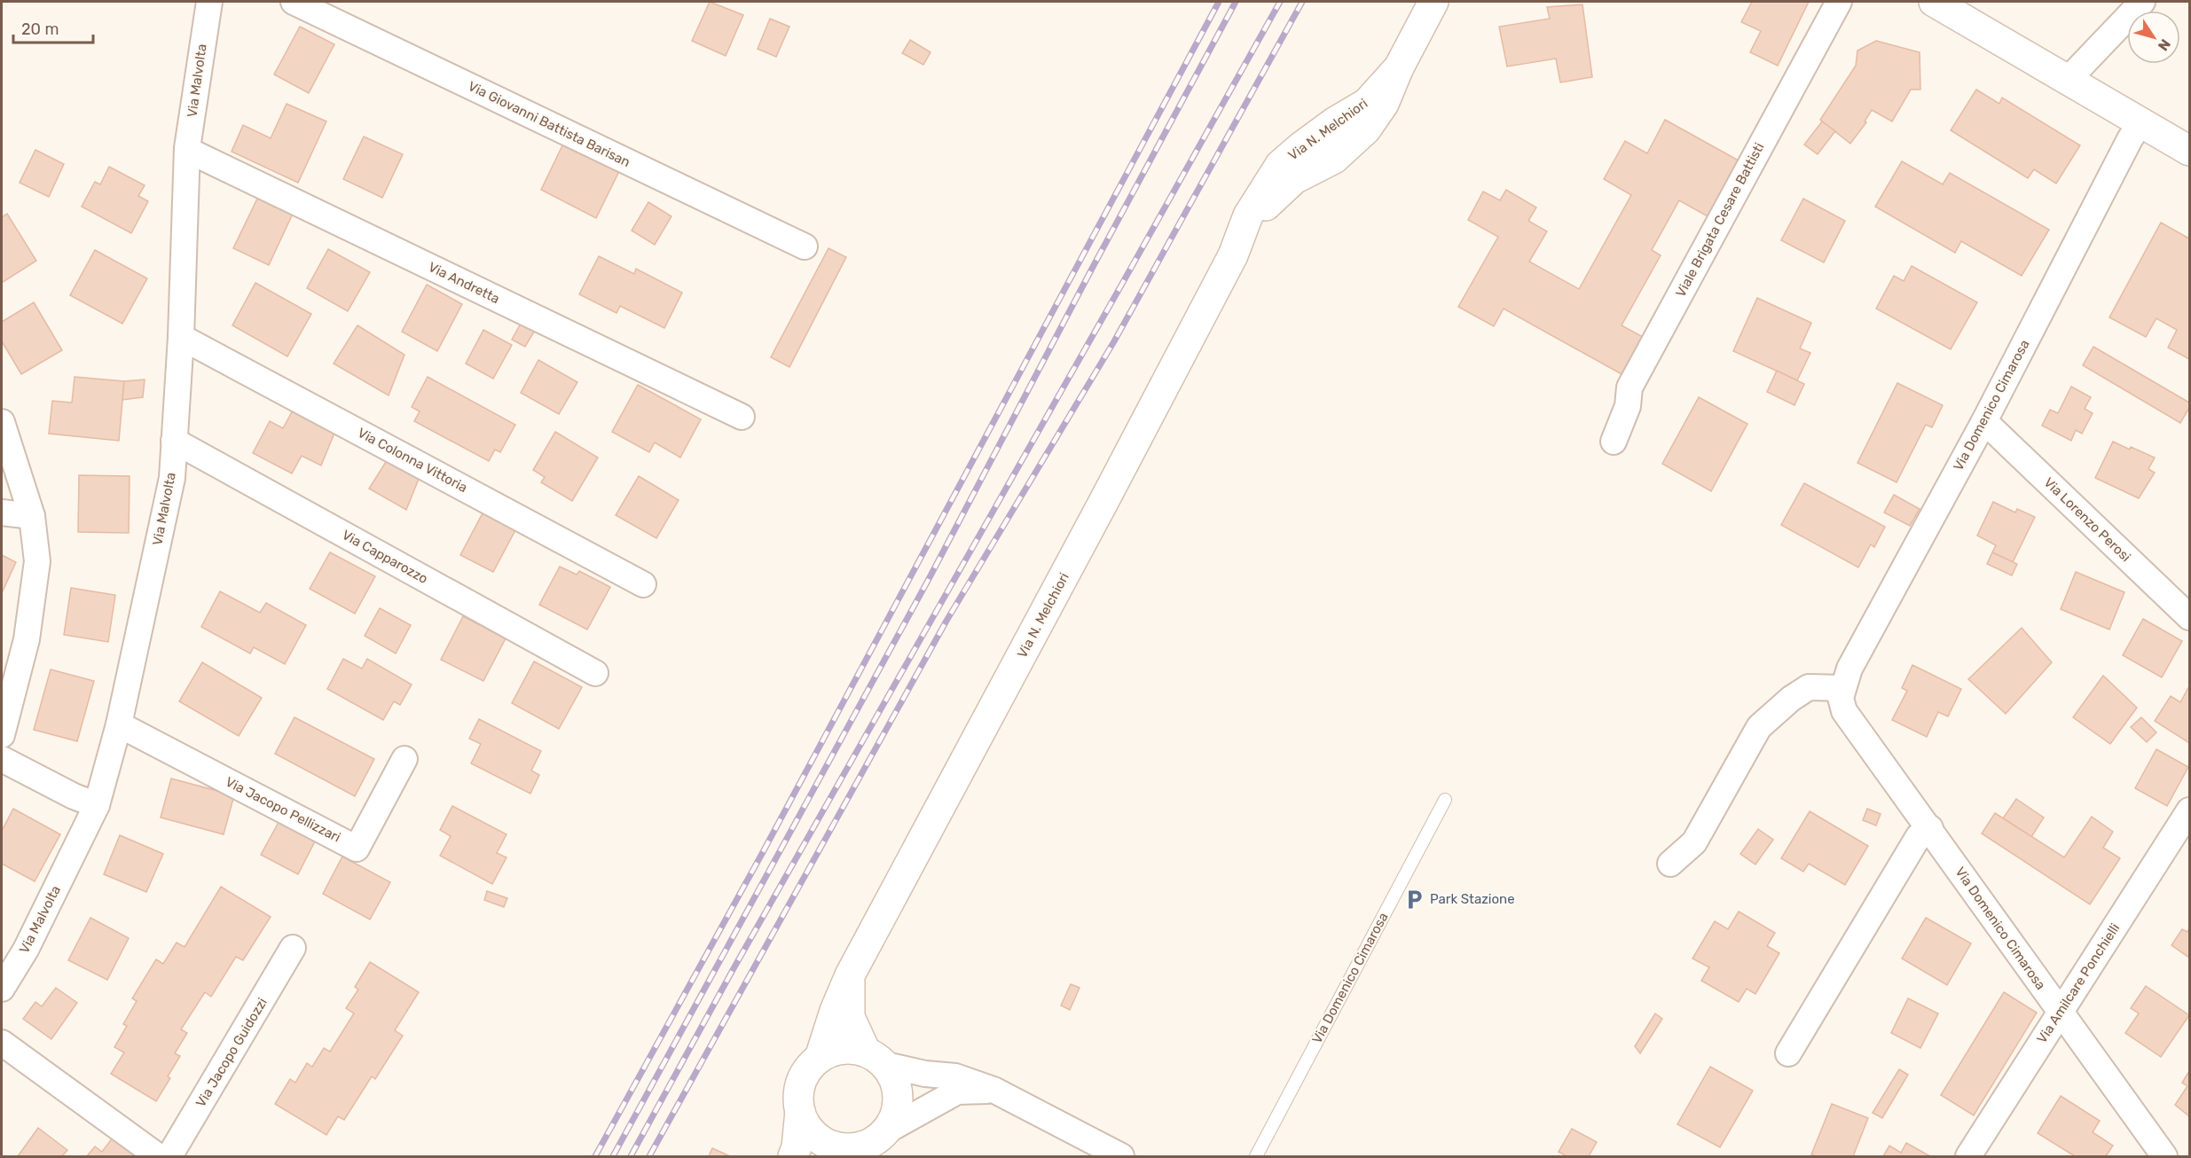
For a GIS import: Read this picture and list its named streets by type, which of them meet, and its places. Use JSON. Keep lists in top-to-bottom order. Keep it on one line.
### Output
{"streets":{"street":["Via Malvolta","Via Giovanni Battista Barisan","Via N. Melchiori","Viale Brigata Cesare Battisti","Via Andretta","Via Domenico Cimarosa","Via Colonna Vittoria","Via Lorenzo Perosi","Via Capparozzo","Via Jacopo Pellizzari","Via Amilcare Ponchielli","Via Jacopo Guidozzi"]},"crossings":[["Via Malvolta","Via Andretta"],["Via Malvolta","Via Colonna Vittoria"],["Via Malvolta","Via Capparozzo"],["Via Malvolta","Via Jacopo Pellizzari"],["Via Domenico Cimarosa","Via Lorenzo Perosi"],["Via Domenico Cimarosa","Via Amilcare Ponchielli"]],"places":{"parking":["Park Stazione"]},"scale_bar":"20 m","north":"bottom right"}
